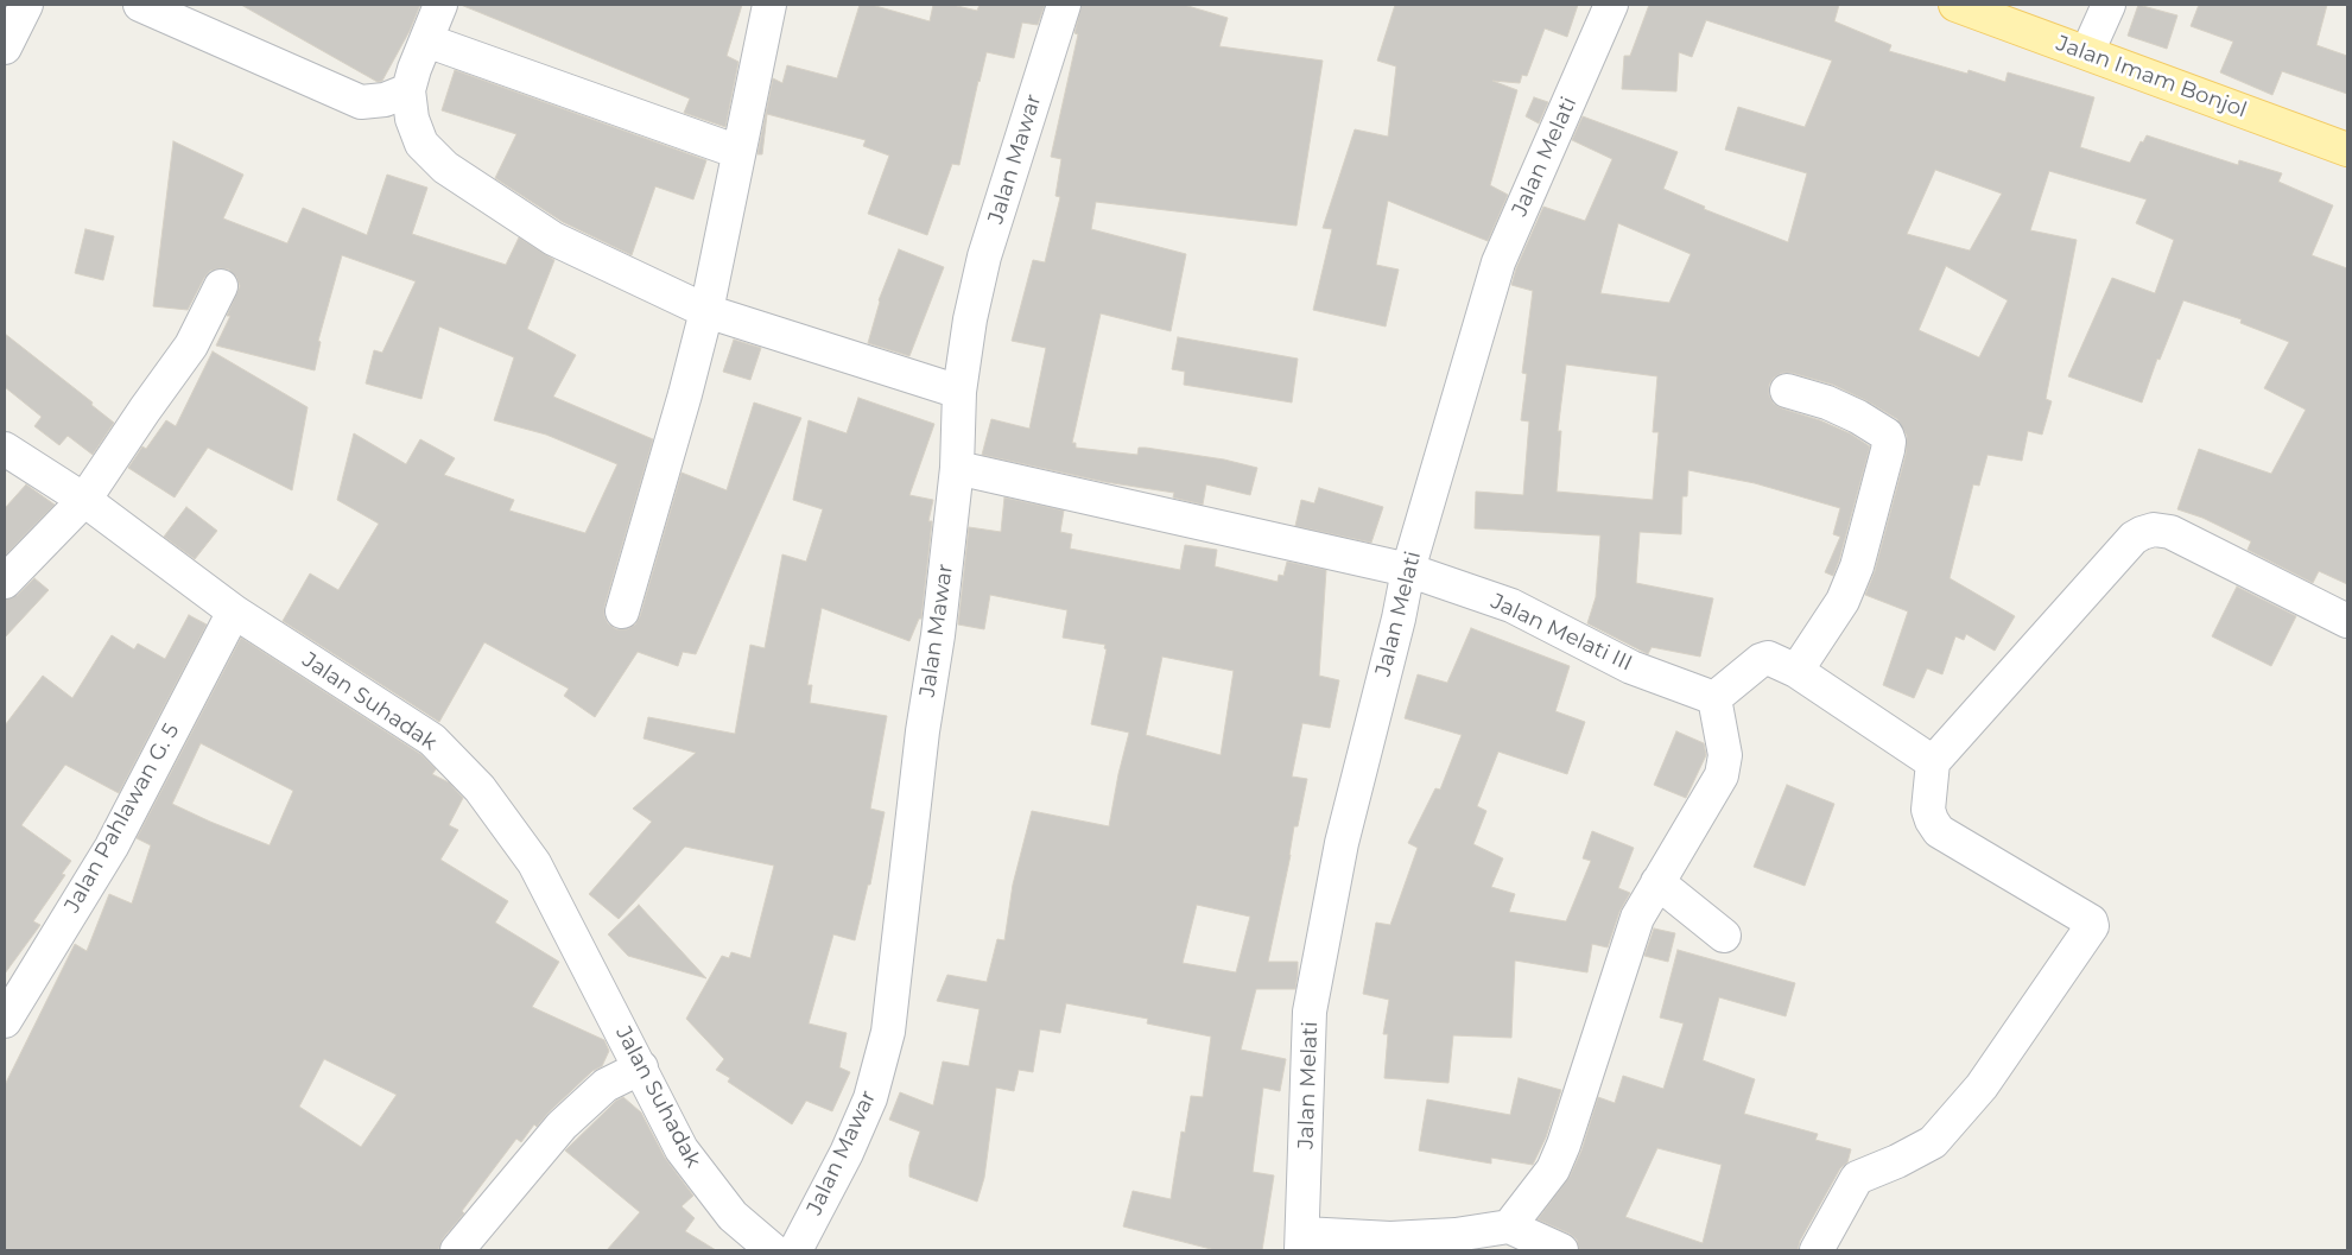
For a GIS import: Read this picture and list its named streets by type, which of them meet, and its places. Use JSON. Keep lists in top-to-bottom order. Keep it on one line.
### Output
{"streets":{"main road":["Jalan Imam Bonjol"],"street":["Jalan Melati","Jalan Mawar","Jalan Melati III","Jalan Suhadak","Jalan Pahlawan G. 5"]},"crossings":[["Jalan Melati","Jalan Melati III"],["Jalan Mawar","Jalan Melati III"],["Jalan Suhadak","Jalan Pahlawan G. 5"]]}
